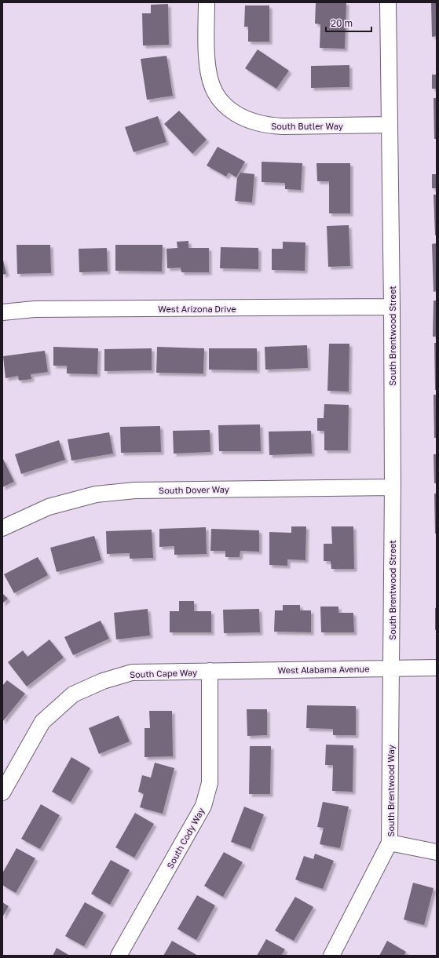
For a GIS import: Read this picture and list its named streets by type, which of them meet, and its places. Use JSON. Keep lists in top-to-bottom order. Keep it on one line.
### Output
{"streets":{"street":["South Butler Way","West Arizona Drive","South Brentwood Street","South Dover Way","West Alabama Avenue","South Cape Way","South Brentwood Way","South Cody Way"]},"crossings":[["South Butler Way","South Brentwood Street"],["West Arizona Drive","South Brentwood Street"],["South Brentwood Street","South Dover Way"],["South Brentwood Street","West Alabama Avenue"],["South Brentwood Street","South Brentwood Way"],["West Alabama Avenue","South Cape Way"],["West Alabama Avenue","South Brentwood Way"],["West Alabama Avenue","South Cody Way"],["South Cape Way","South Cody Way"]],"scale_bar":"20 m"}
